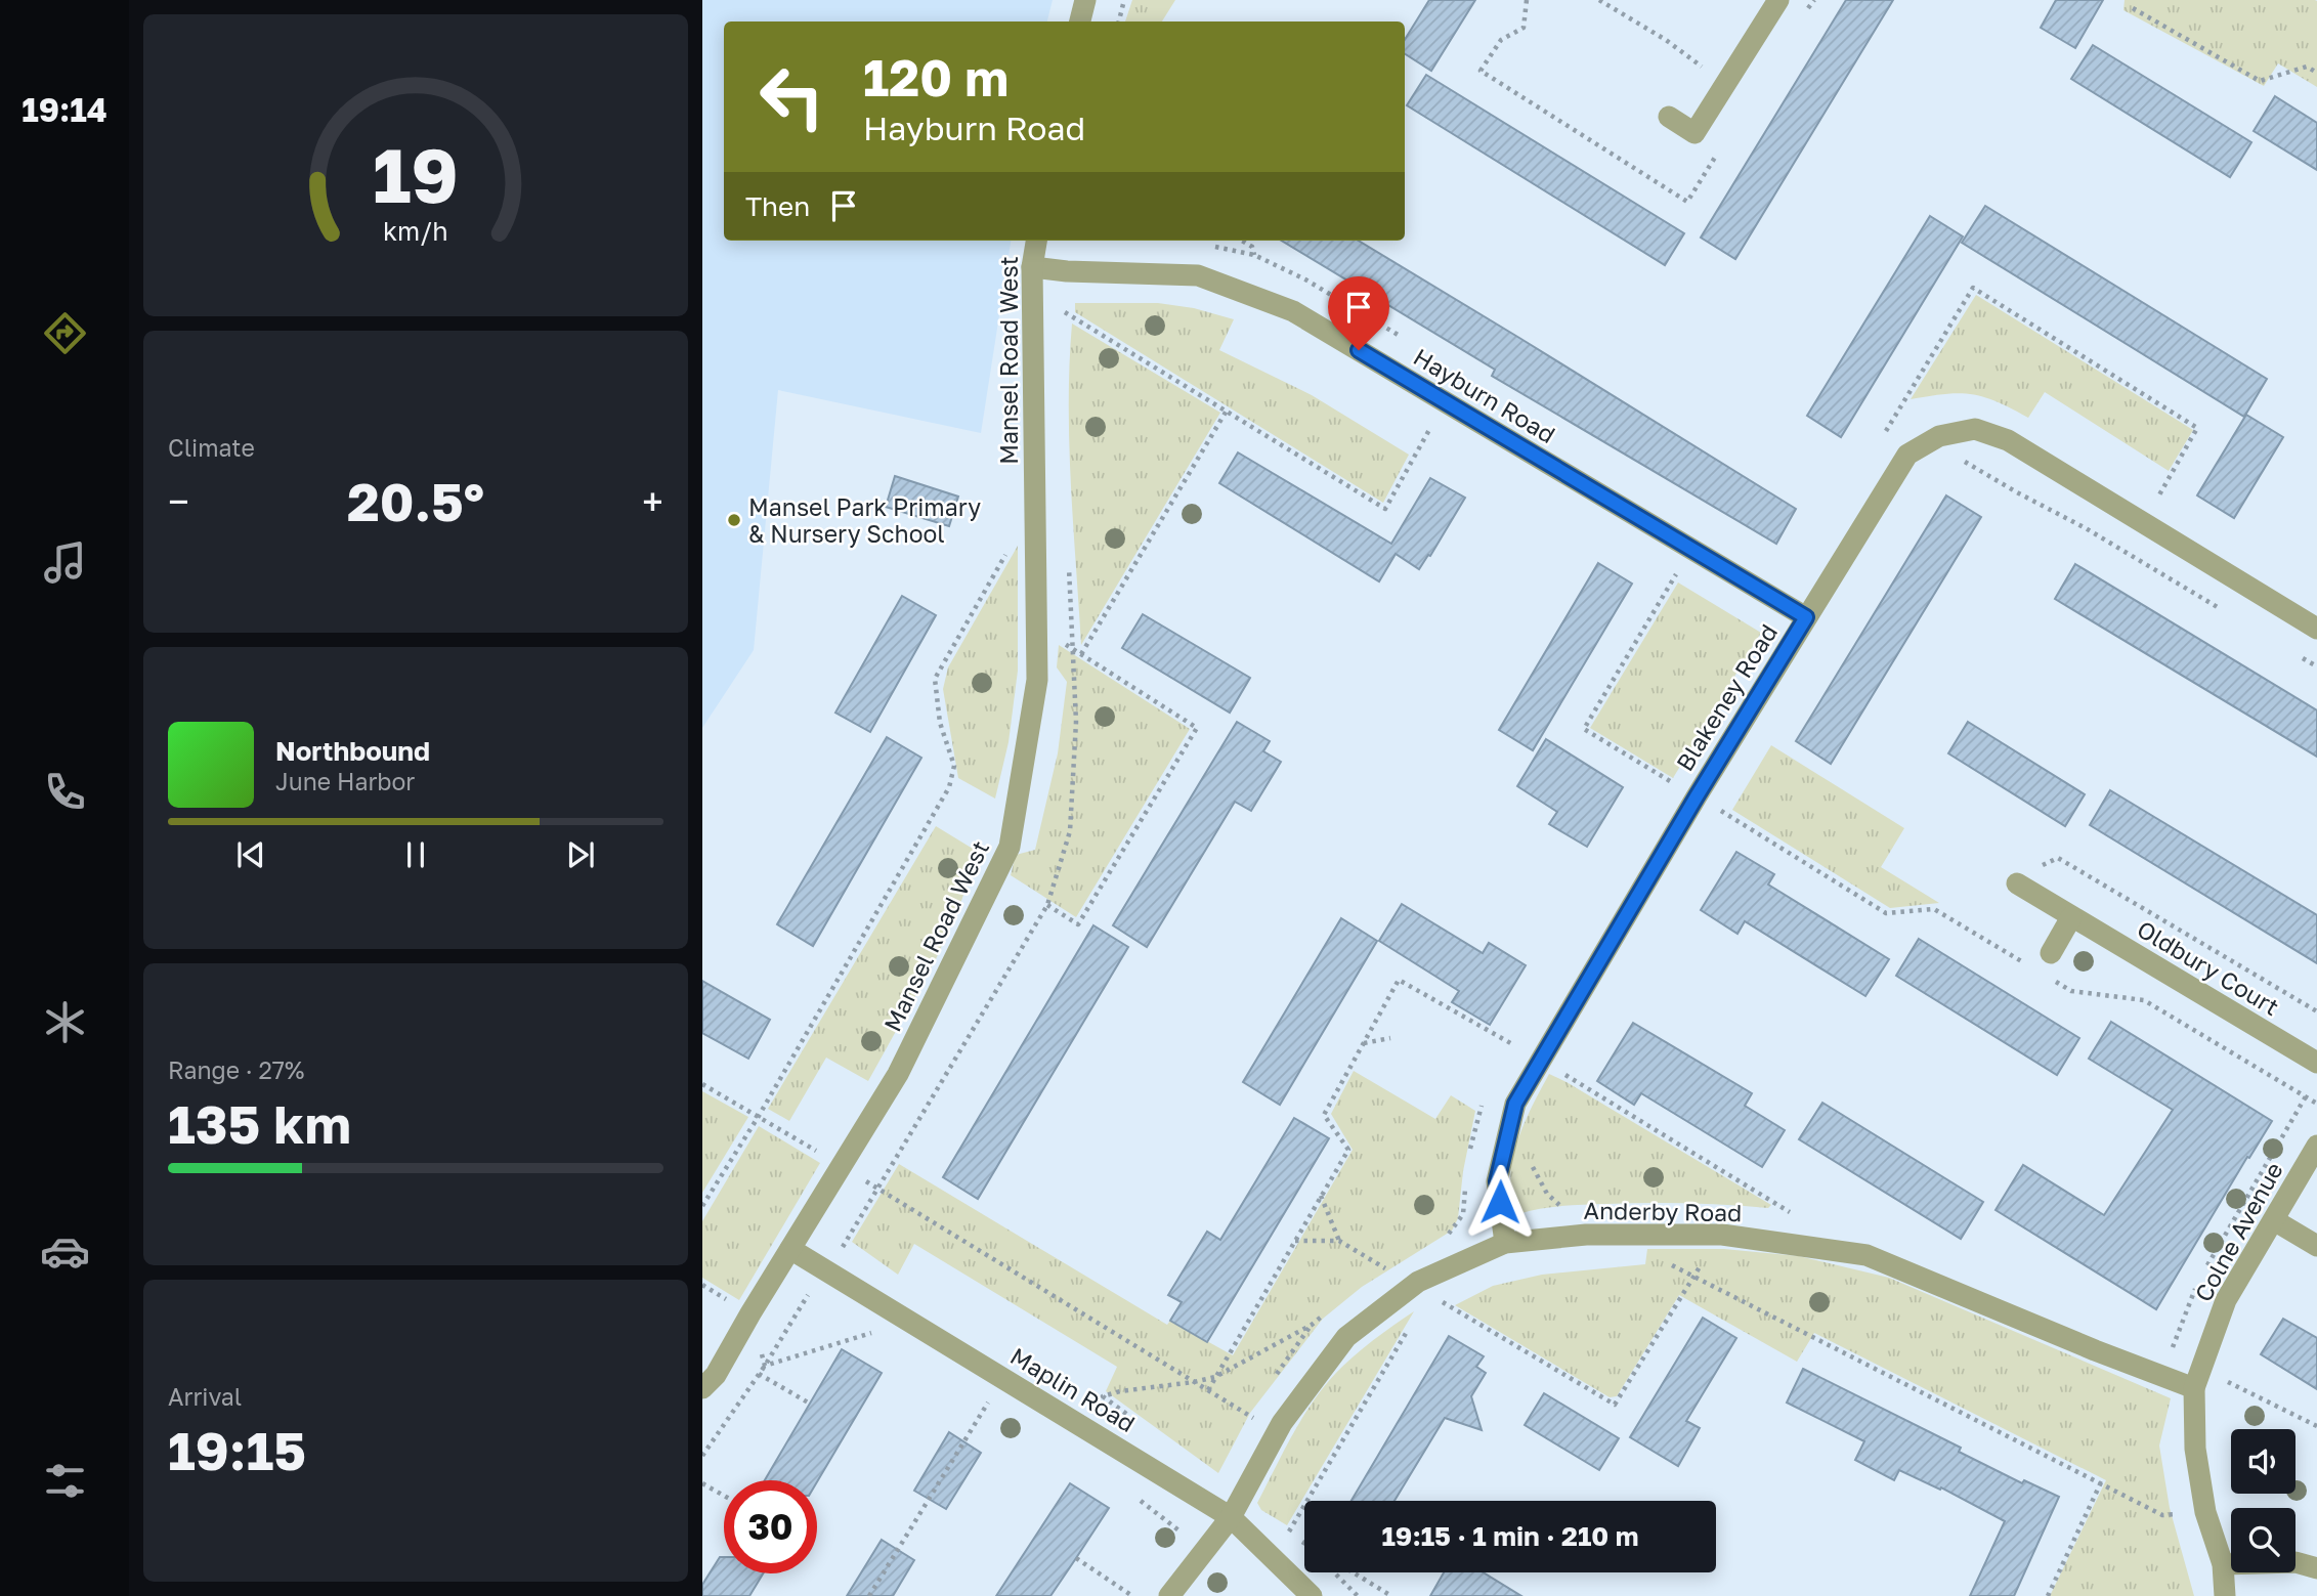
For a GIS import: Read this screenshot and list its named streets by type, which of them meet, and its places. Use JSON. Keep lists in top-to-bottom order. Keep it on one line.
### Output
{"streets":{"street":["Mansel Road West","Hayburn Road","Blakeney Road","Oldbury Court","Anderby Road","Colne Avenue","Maplin Road"]},"crossings":[["Mansel Road West","Hayburn Road"],["Mansel Road West","Maplin Road"],["Hayburn Road","Blakeney Road"],["Blakeney Road","Anderby Road"],["Anderby Road","Colne Avenue"],["Anderby Road","Maplin Road"]],"places":["Mansel Park Primary & Nursery School"],"page":{"tabs":"19:14","turn":["120 m","Hayburn Road"],"then":"Then","tile":["Climate",["Range · 27%","135 km"],["Arrival","19:15"]],"heat":["−","20.5°","+"],"song":["Northbound","June Harbor"],"limit":"30","trip":"19:15 · 1 min · 210 m","gauge":["19","km/h"]}}
